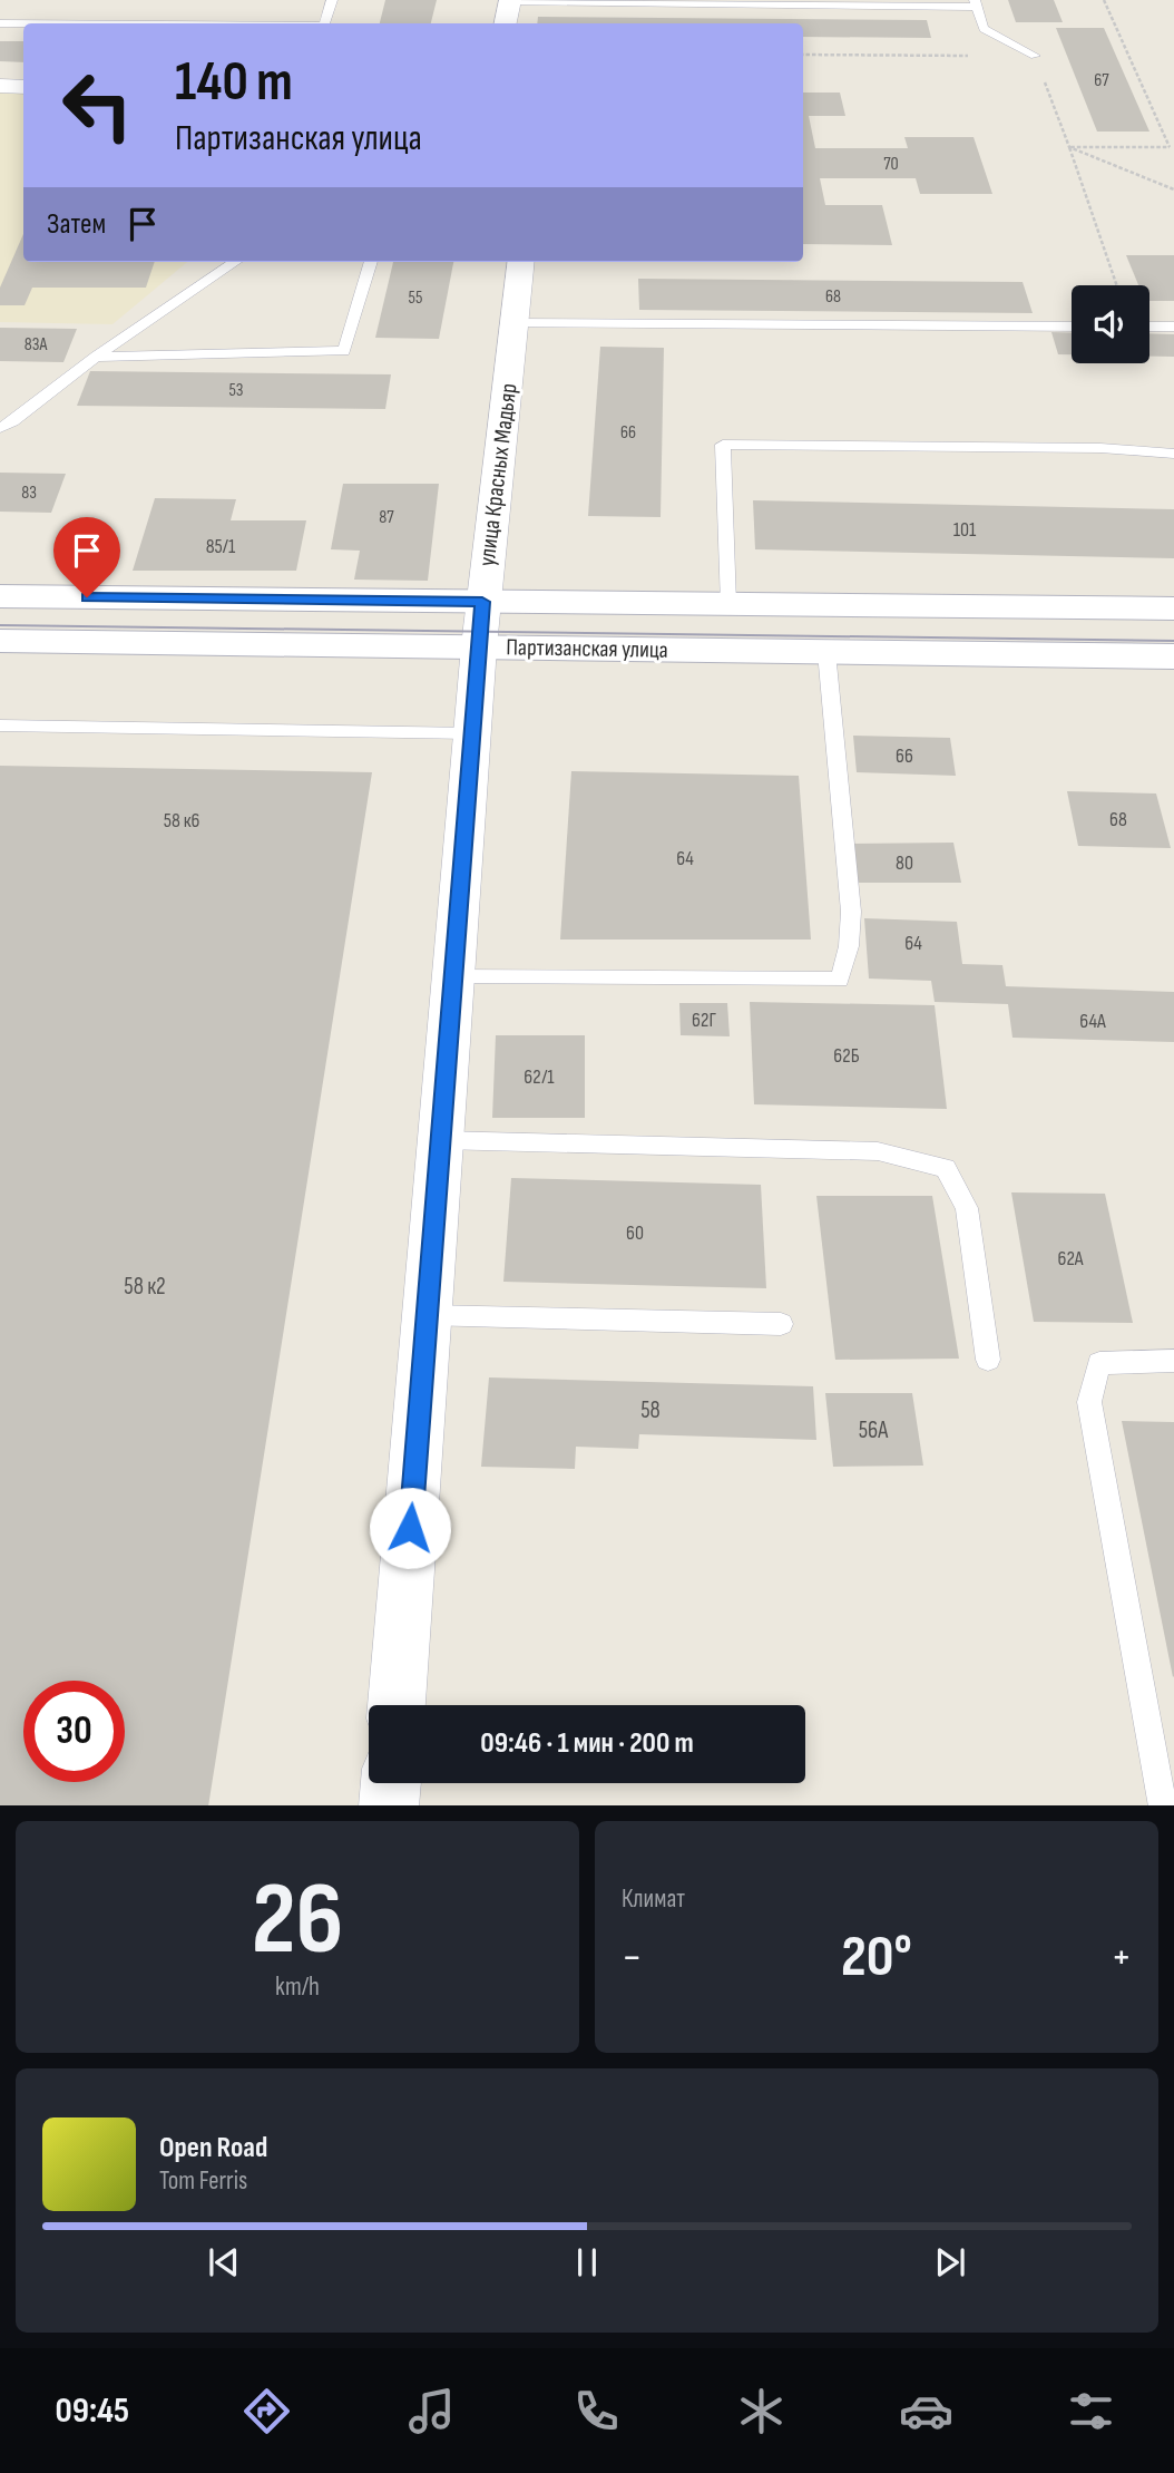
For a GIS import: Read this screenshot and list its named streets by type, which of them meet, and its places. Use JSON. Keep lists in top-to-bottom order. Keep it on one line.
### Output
{"streets":{"street":["улица Красных Мадьяр","Партизанская улица"]},"crossings":[["улица Красных Мадьяр","Партизанская улица"]],"house_numbers":["67","70","68","55","83А","53","66","83","87","101","85/1","66","68","58 к6","64","80","64","62Г","64А","62Б","62/1","60","62А","58 к2","58","56А"],"page":{"turn":["140 m","Партизанская улица"],"then":"Затем","limit":"30","trip":"09:46 · 1 мин · 200 m","tile":[["26","km/h"],"Климат"],"heat":["−","20°","+"],"song":["Open Road","Tom Ferris"],"tabs":"09:45"}}
